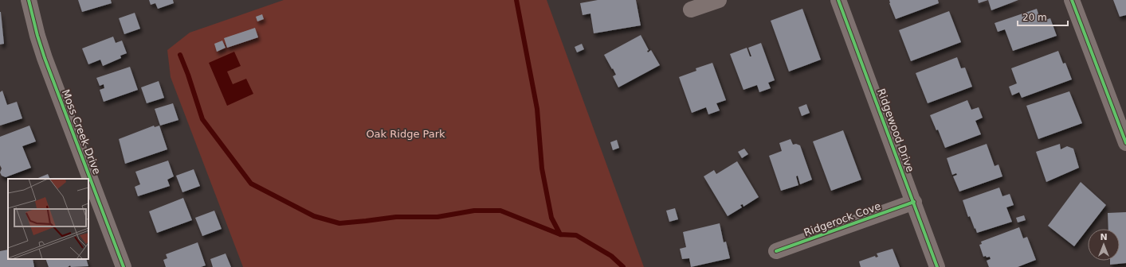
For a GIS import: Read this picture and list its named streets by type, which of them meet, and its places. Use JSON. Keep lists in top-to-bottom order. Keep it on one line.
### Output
{"streets":{"street":["Ridgewood Drive","Moss Creek Drive","Ridgerock Cove"]},"crossings":[["Ridgewood Drive","Ridgerock Cove"]],"parks":["Oak Ridge Park"],"scale_bar":"20 m","north":"top"}
